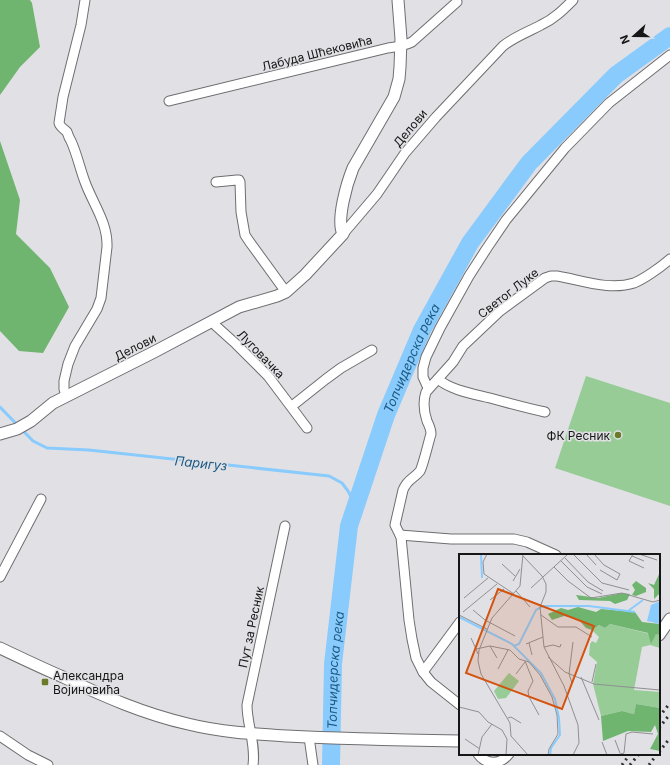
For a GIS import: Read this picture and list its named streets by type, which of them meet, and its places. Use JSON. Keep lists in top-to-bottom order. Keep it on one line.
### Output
{"streets":{"street":["Лабуда Шћековића","Делови","Светог Луке","Луговачка","Пут за Ресник"]},"crossings":[["Делови","Луговачка"]],"water":["Топчидерска река","Паригуз"],"places":{"other":["ФК Ресник"],"transit":["Александра Војиновића"]},"north":"left"}
